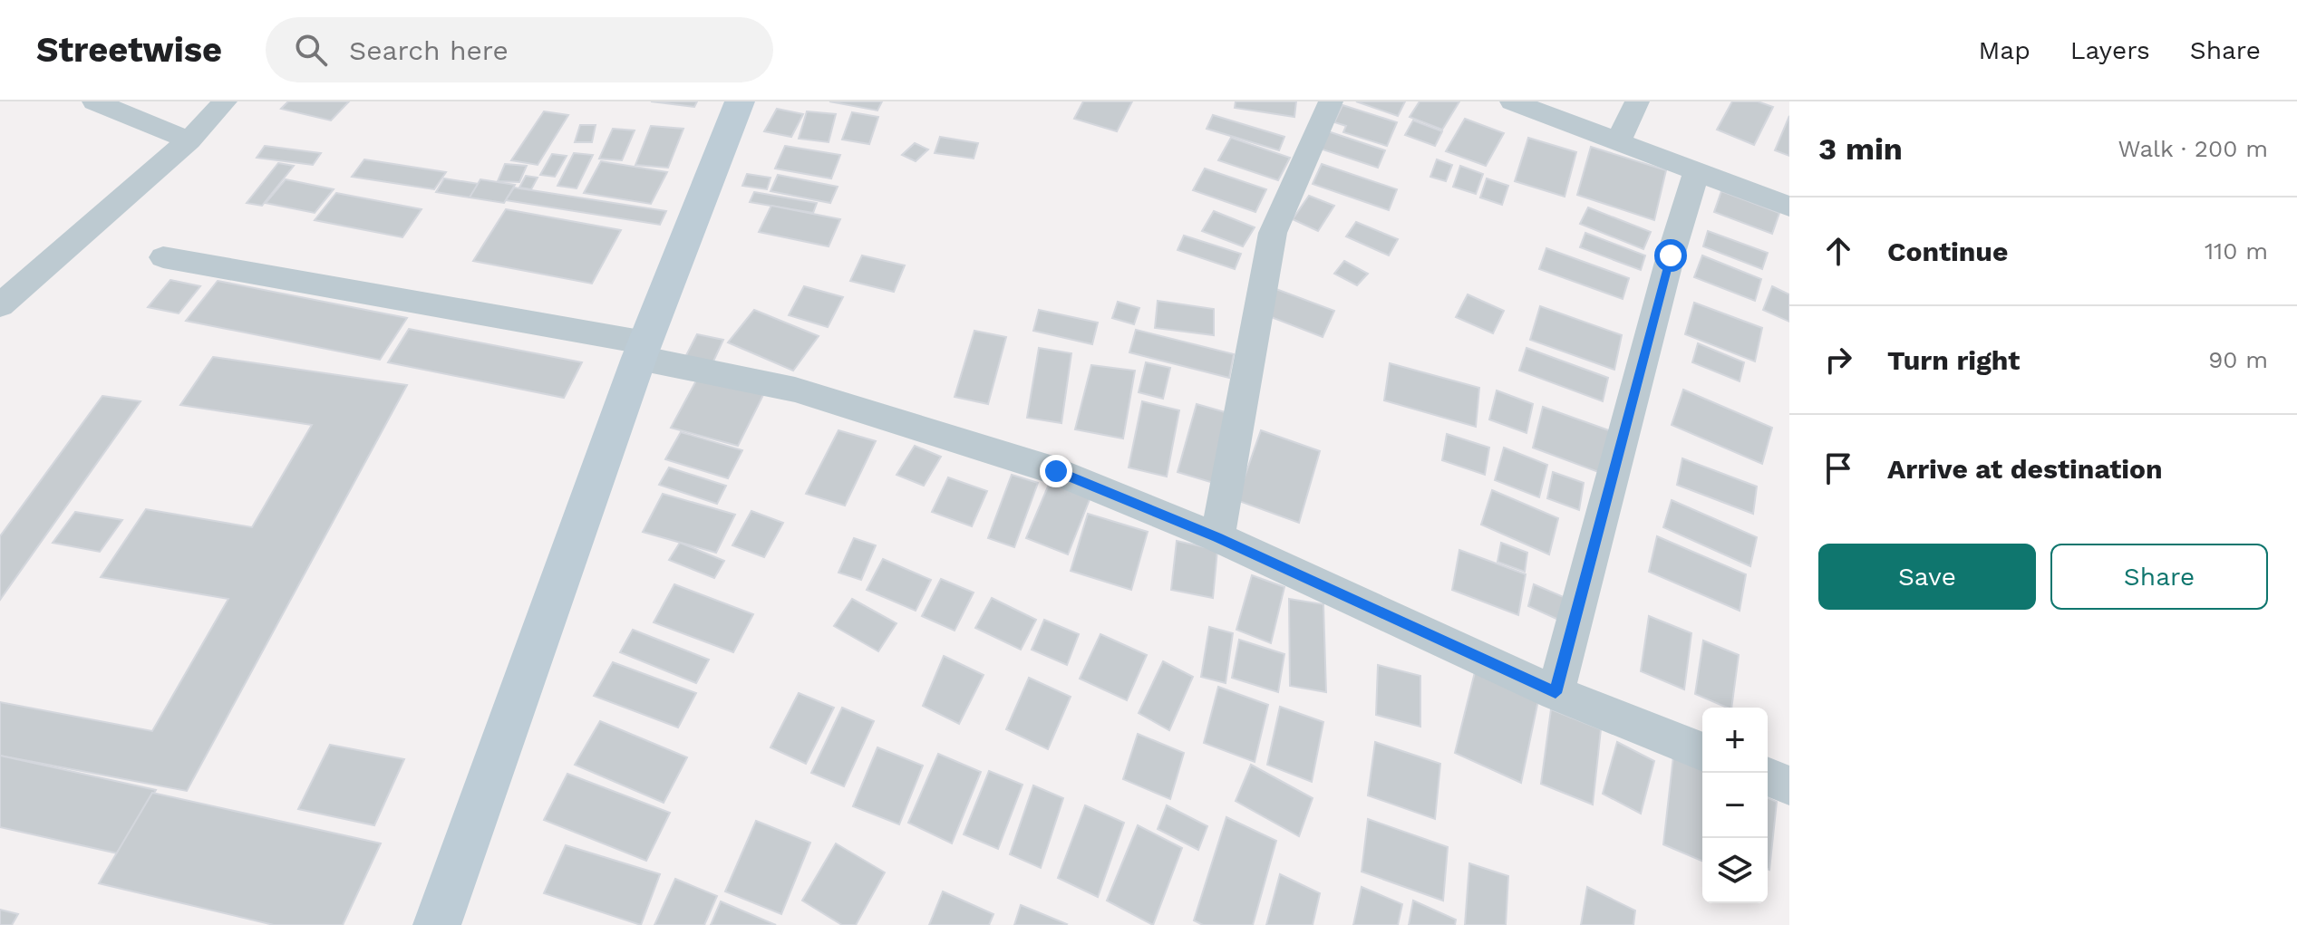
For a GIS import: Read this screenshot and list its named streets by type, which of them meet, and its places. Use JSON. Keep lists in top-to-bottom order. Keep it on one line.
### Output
{"page":{"header":"Streetwise","search":"Search here","nav":["Map","Layers","Share"],"heading":["3 min","Walk · 200 m"],"list":[["Continue","110 m"],["Turn right","90 m"],"Arrive at destination"],"buttons":["Save","Share"],"map_buttons":["+","−"]}}
